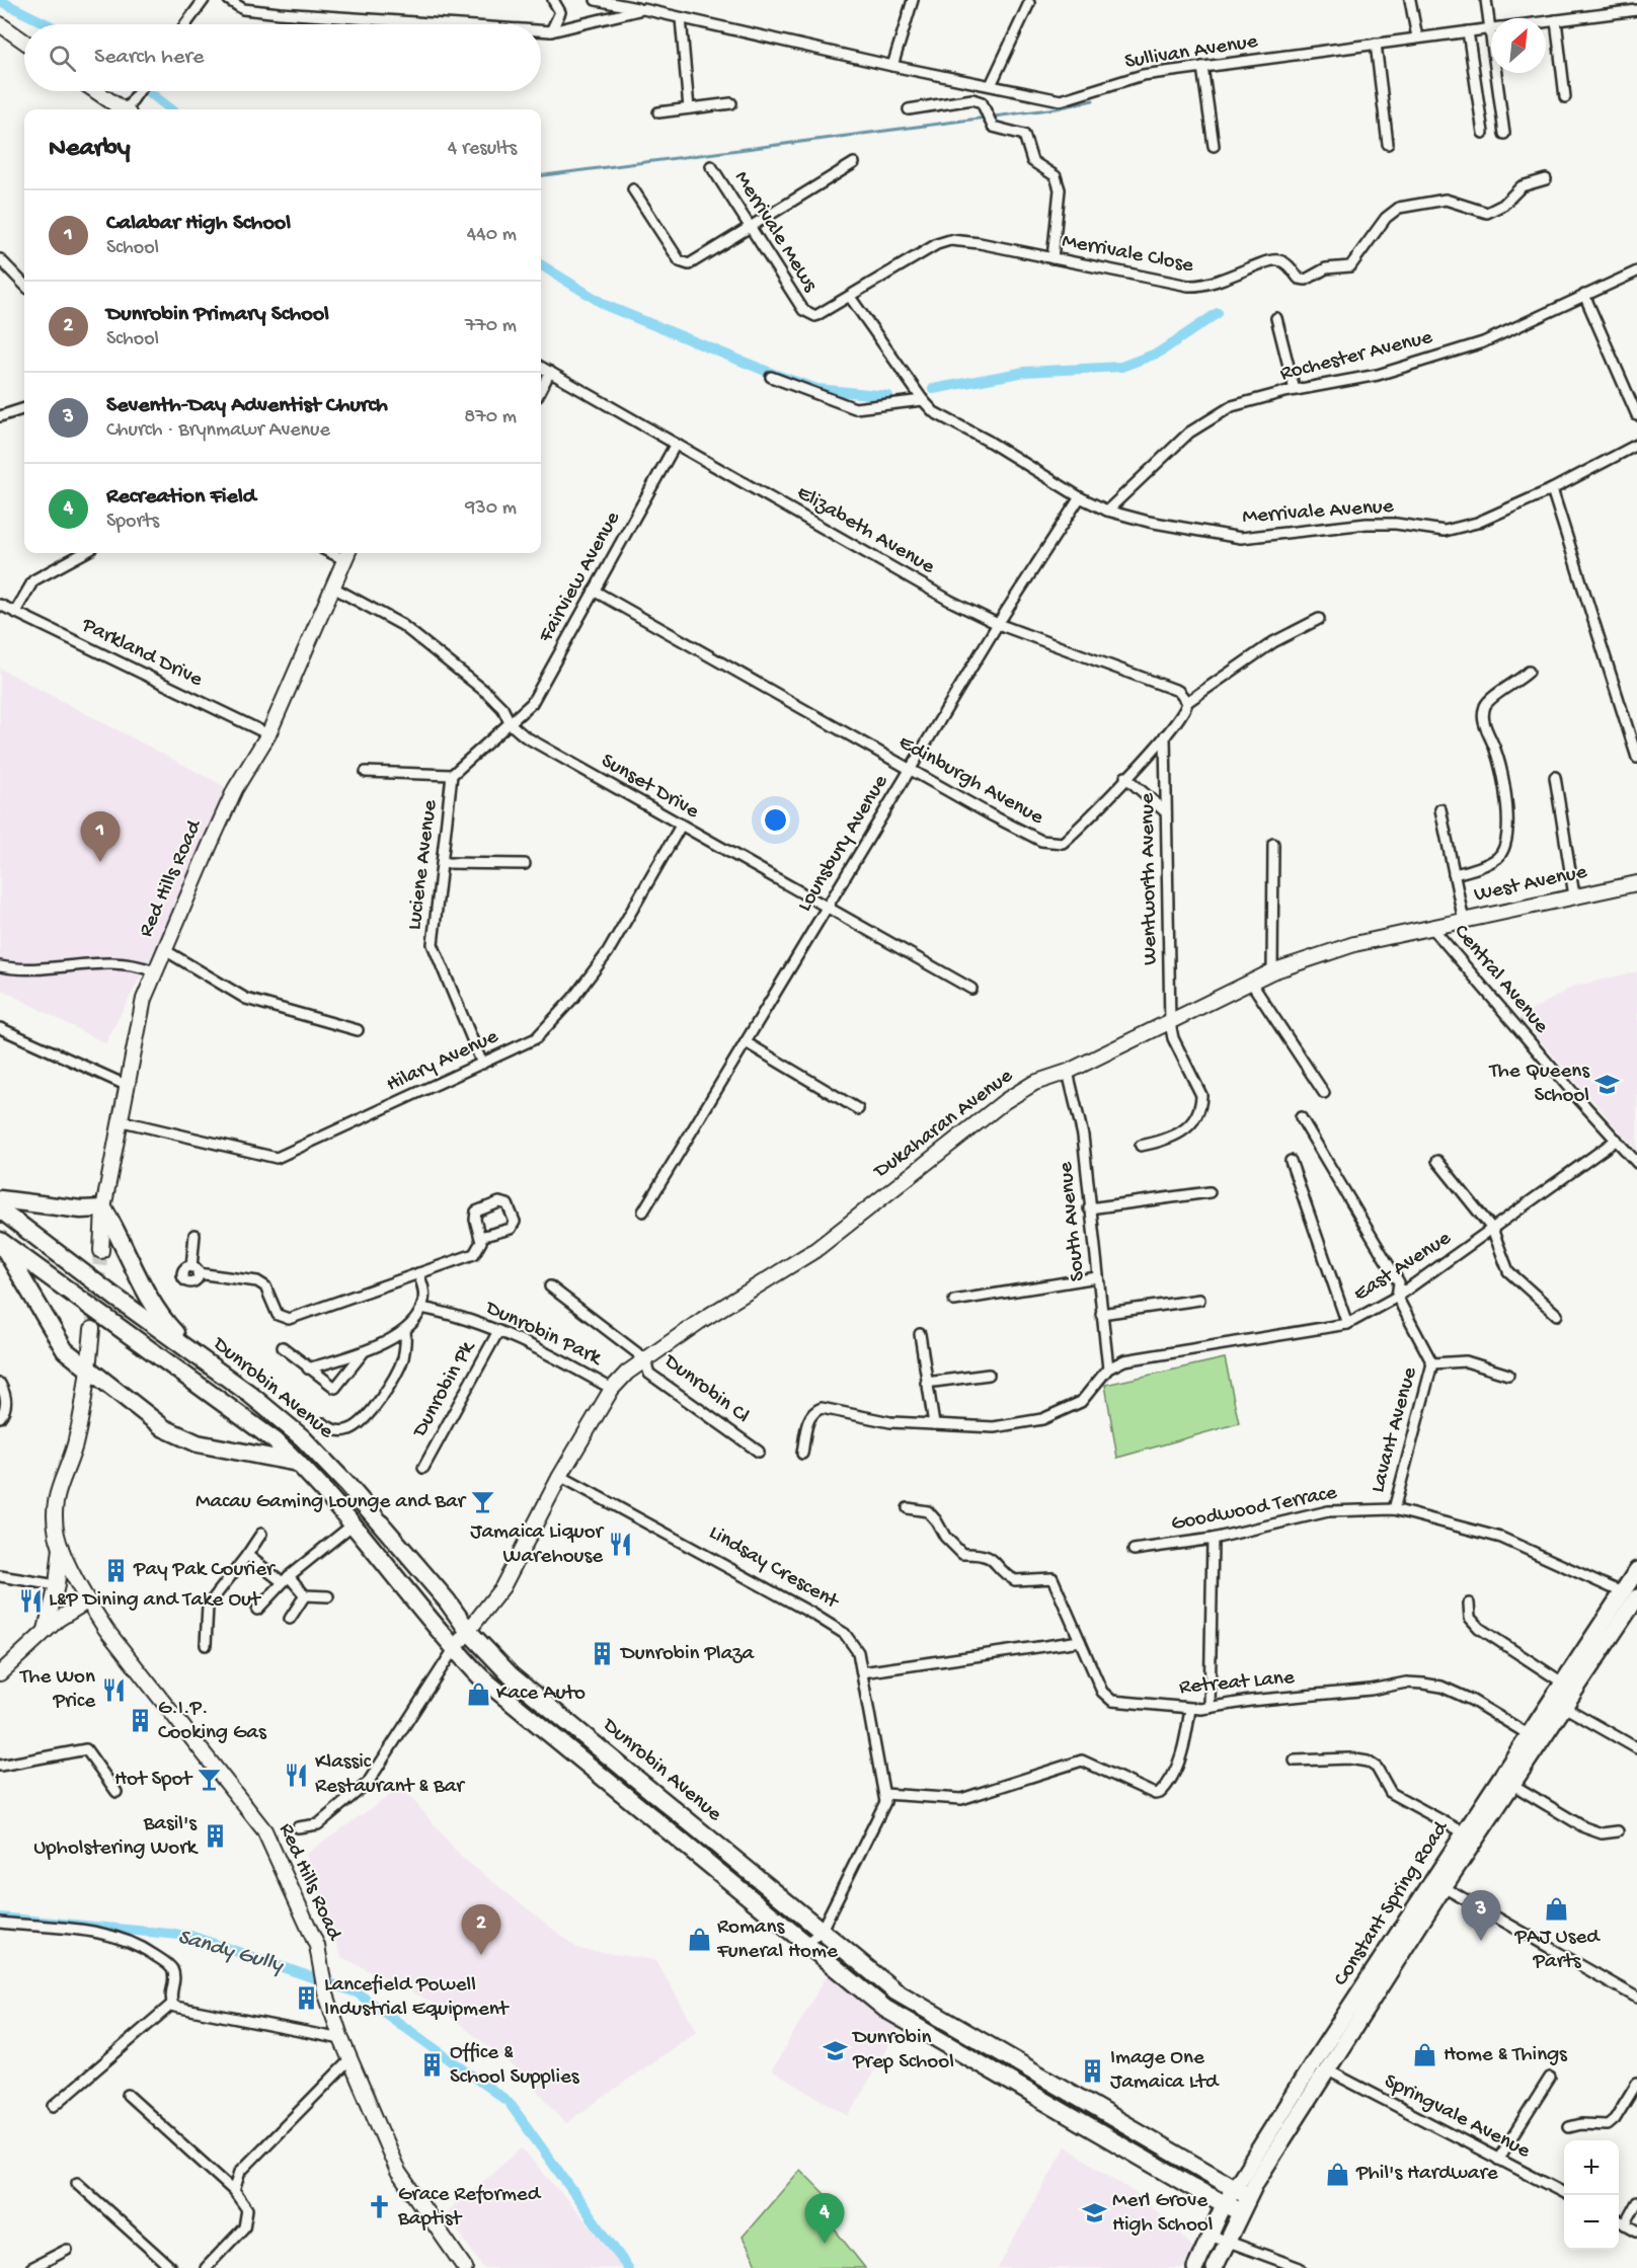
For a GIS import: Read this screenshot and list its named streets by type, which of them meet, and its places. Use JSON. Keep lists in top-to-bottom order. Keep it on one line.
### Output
{"streets":{"highway":["Dunrobin Avenue"],"main road":["Red Hills Road","West Avenue","Dukaharan Avenue","Constant Spring Road"],"street":["Sullivan Avenue","Merrivale Mews","Merrivale Close","Rochester Avenue","Merrivale Avenue","Elizabeth Avenue","Fairview Avenue","Parkland Drive","Edinburgh Avenue","Sunset Drive","Lounsbury Avenue","Luciene Avenue","Wentworth Avenue","Central Avenue","Hilary Avenue","South Avenue","East Avenue","Dunrobin Park","Dunrobin Pk","Dunrobin Cl","Lavant Avenue","Goodwood Terrace","Lindsay Crescent","Retreat Lane","Springvale Avenue"]},"crossings":[["Merrivale Mews","Merrivale Close"],["Merrivale Close","Merrivale Avenue"],["Rochester Avenue","Merrivale Avenue"],["Merrivale Avenue","Lounsbury Avenue"],["Elizabeth Avenue","Fairview Avenue"],["Elizabeth Avenue","Edinburgh Avenue"],["Elizabeth Avenue","Lounsbury Avenue"],["Fairview Avenue","Edinburgh Avenue"],["Fairview Avenue","Sunset Drive"],["Fairview Avenue","Luciene Avenue"],["Parkland Drive","Red Hills Road"],["Edinburgh Avenue","Lounsbury Avenue"],["Edinburgh Avenue","Wentworth Avenue"],["Sunset Drive","Lounsbury Avenue"],["Sunset Drive","Luciene Avenue"],["Sunset Drive","Red Hills Road"],["Sunset Drive","Hilary Avenue"],["Luciene Avenue","Hilary Avenue"],["Red Hills Road","Hilary Avenue"],["Wentworth Avenue","Dukaharan Avenue"],["West Avenue","Central Avenue"],["West Avenue","Dukaharan Avenue"],["Central Avenue","Dukaharan Avenue"],["Central Avenue","East Avenue"],["Dukaharan Avenue","South Avenue"],["Dukaharan Avenue","Dunrobin Park"],["Dukaharan Avenue","Dunrobin Cl"],["Dukaharan Avenue","Lindsay Crescent"],["South Avenue","East Avenue"],["East Avenue","Lavant Avenue"],["Dunrobin Park","Dunrobin Pk"],["Dunrobin Avenue","Lindsay Crescent"],["Dunrobin Avenue","Constant Spring Road"],["Lavant Avenue","Goodwood Terrace"],["Goodwood Terrace","Constant Spring Road"],["Retreat Lane","Constant Spring Road"],["Constant Spring Road","Springvale Avenue"]],"water":["Sandy Gully"],"places":{"school or university":["The Queens School","Dunrobin Prep School","Merl Grove High School"],"bar":["Macau Gaming Lounge and Bar","Hot Spot"],"restaurant":["Jamaica Liquor Warehouse","L&P Dining and Take Out","The Won Price","Klassic Restaurant & Bar"],"building":["Pay Pak Courier","Dunrobin Plaza","G.I.P. Cooking Gas","Basil's Upholstering Work","Lancefield Powell Industrial Equipment","Office & School Supplies","Image One Jamaica Ltd"],"shop":["Kace Auto","PAJ Used Parts","Romans Funeral Home","Home & Things","Phil's Hardware"],"church":["Grace Reformed Baptist"]},"north":"top right","page":{"search":"Search here","heading":["Nearby","4 results"],"list":[{"mark":"1","name":"Calabar High School","note":"School","value":"440 m"},{"mark":"2","name":"Dunrobin Primary School","note":"School","value":"770 m"},{"mark":"3","name":"Seventh-Day Adventist Church","note":"Church · Brynmawr Avenue","value":"870 m"},{"mark":"4","name":"Recreation Field","note":"Sports","value":"930 m"}],"pins":["1","3","2","4"],"map_buttons":["+","−"]}}
